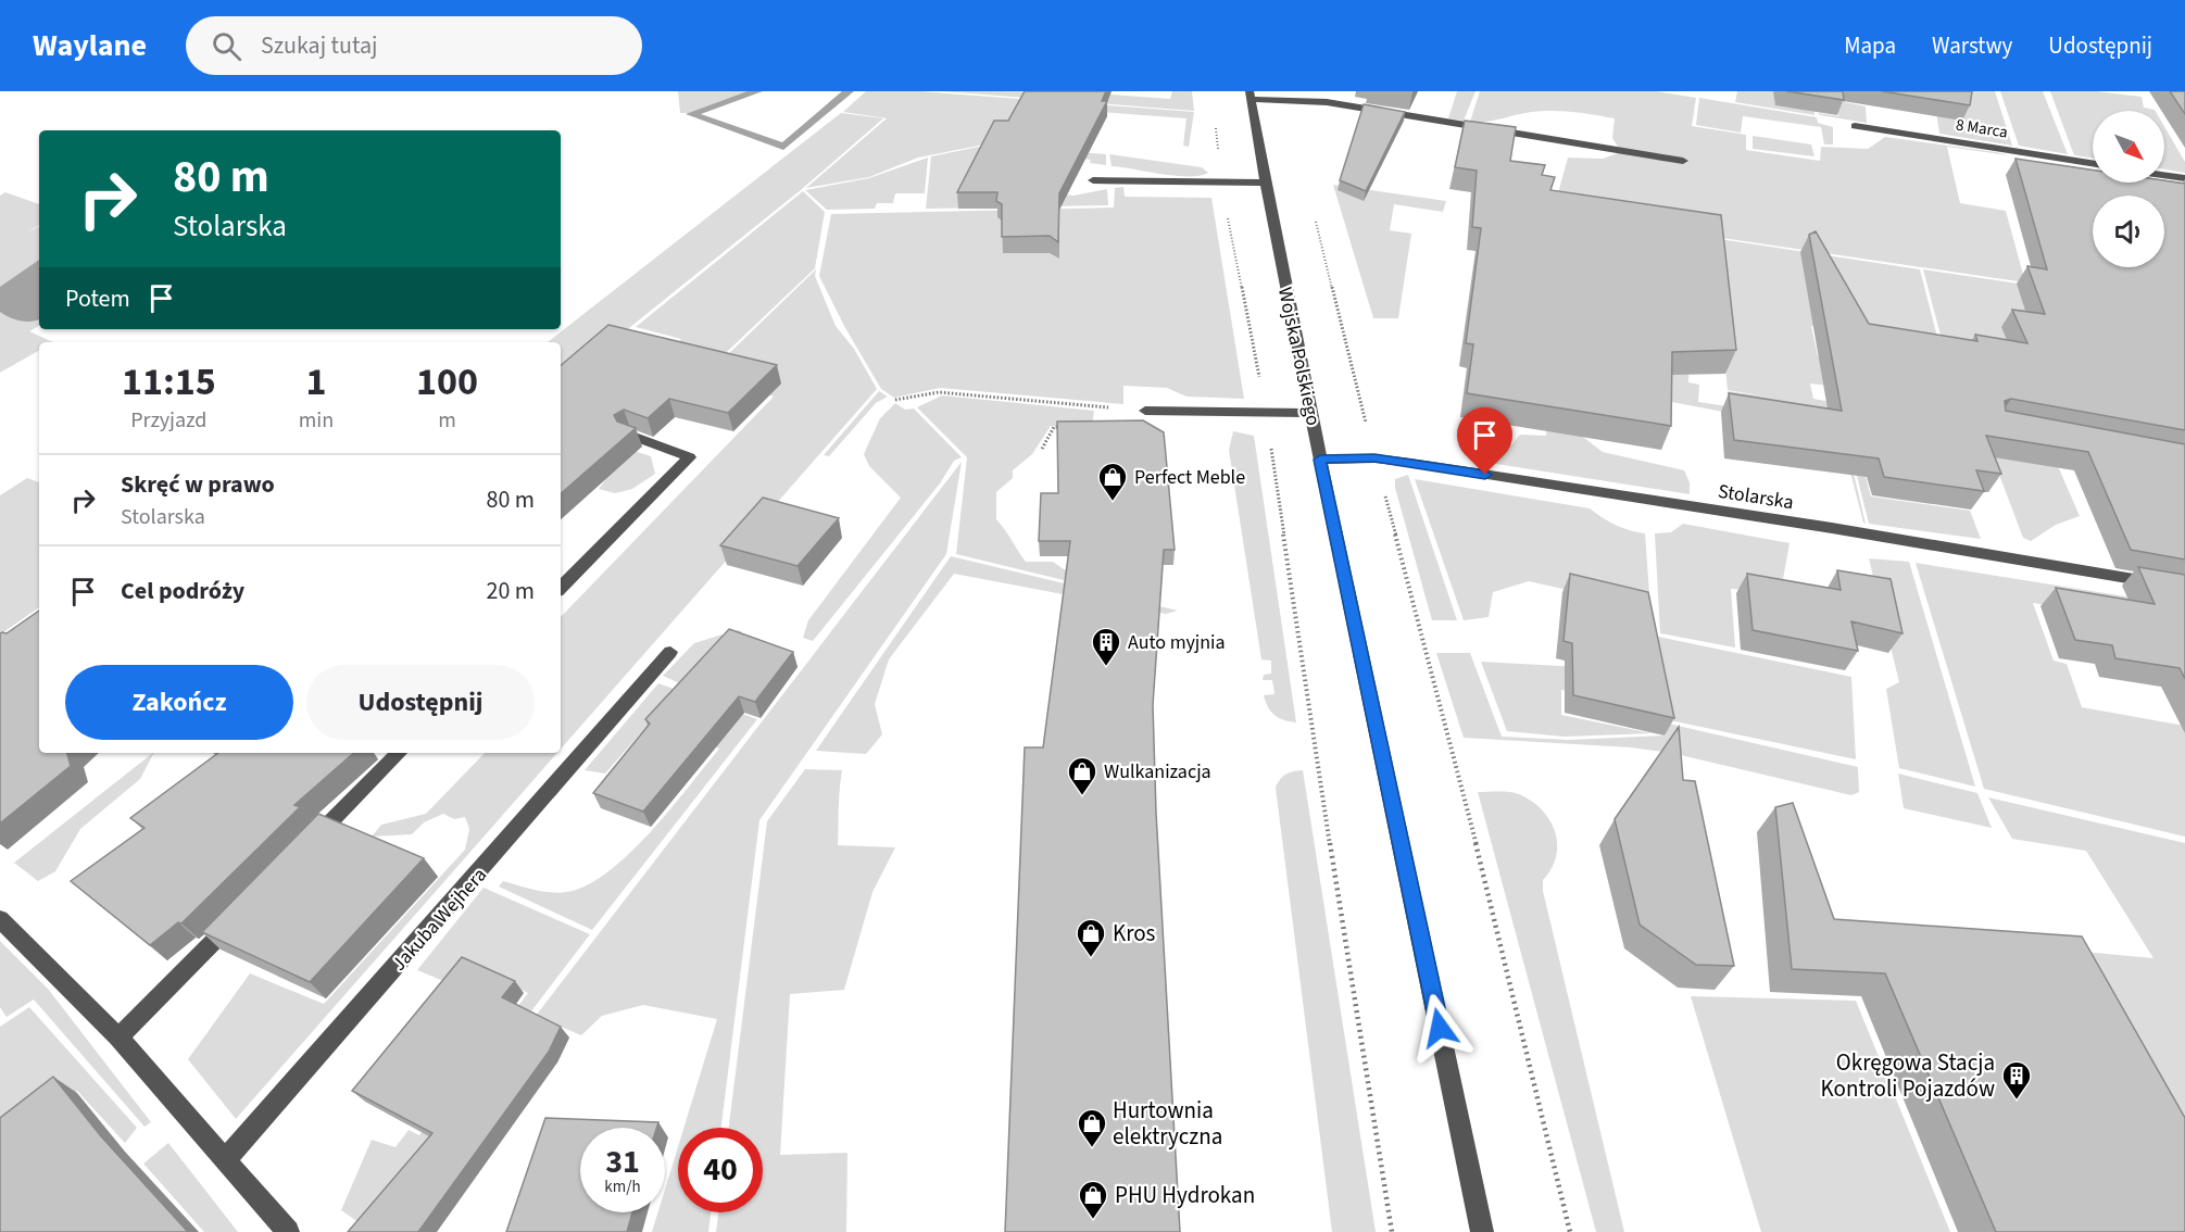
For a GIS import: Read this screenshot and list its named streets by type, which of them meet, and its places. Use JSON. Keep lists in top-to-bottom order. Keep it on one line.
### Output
{"streets":{"street":["8 Marca","Wojska Polskiego","Stolarska","Jakuba Wejhera"]},"crossings":[["Wojska Polskiego","Stolarska"]],"places":{"shop":["Perfect Meble","Wulkanizacja","Kros","Hurtownia elektryczna","PHU Hydrokan"],"building":["Auto myjnia","Okręgowa Stacja Kontroli Pojazdów"]},"north":"bottom right","page":{"header":"Waylane","search":"Szukaj tutaj","nav":["Mapa","Warstwy","Udostępnij"],"turn":["80 m","Stolarska"],"then":"Potem","eta":["11:15","Przyjazd","1","min","100","m"],"list":[{"name":"Skręć w prawo","note":"Stolarska","value":"80 m"},{"name":"Cel podróży","value":"20 m"}],"buttons":["Zakończ","Udostępnij"],"speed":"31 km/h","limit":"40"}}
